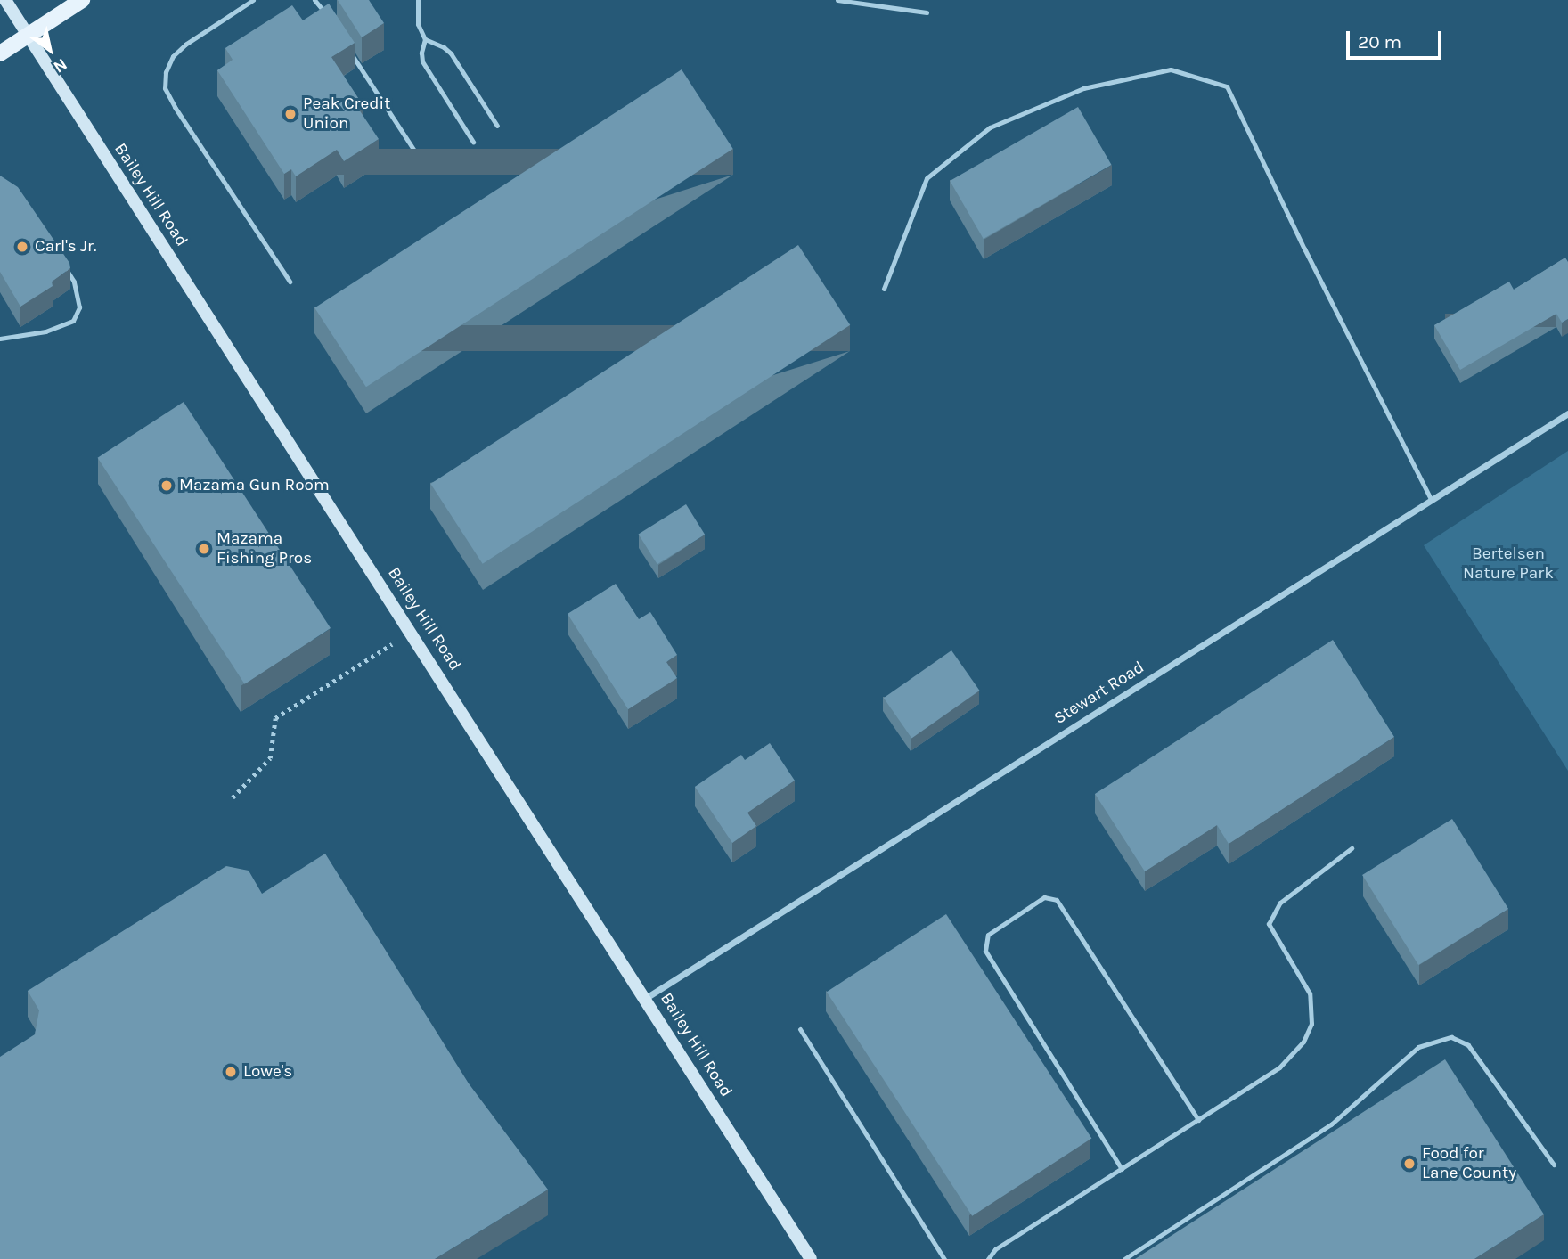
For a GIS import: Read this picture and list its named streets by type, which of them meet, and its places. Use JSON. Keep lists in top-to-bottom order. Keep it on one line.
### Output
{"streets":{"street":["Bailey Hill Road","Stewart Road"]},"crossings":[["Bailey Hill Road","Stewart Road"]],"parks":["Bertelsen Nature Park"],"places":["Peak Credit Union","Carl's Jr.","Mazama Gun Room","Mazama Fishing Pros","Lowe's","Food for Lane County"],"scale_bar":"20 m","north":"bottom right"}
